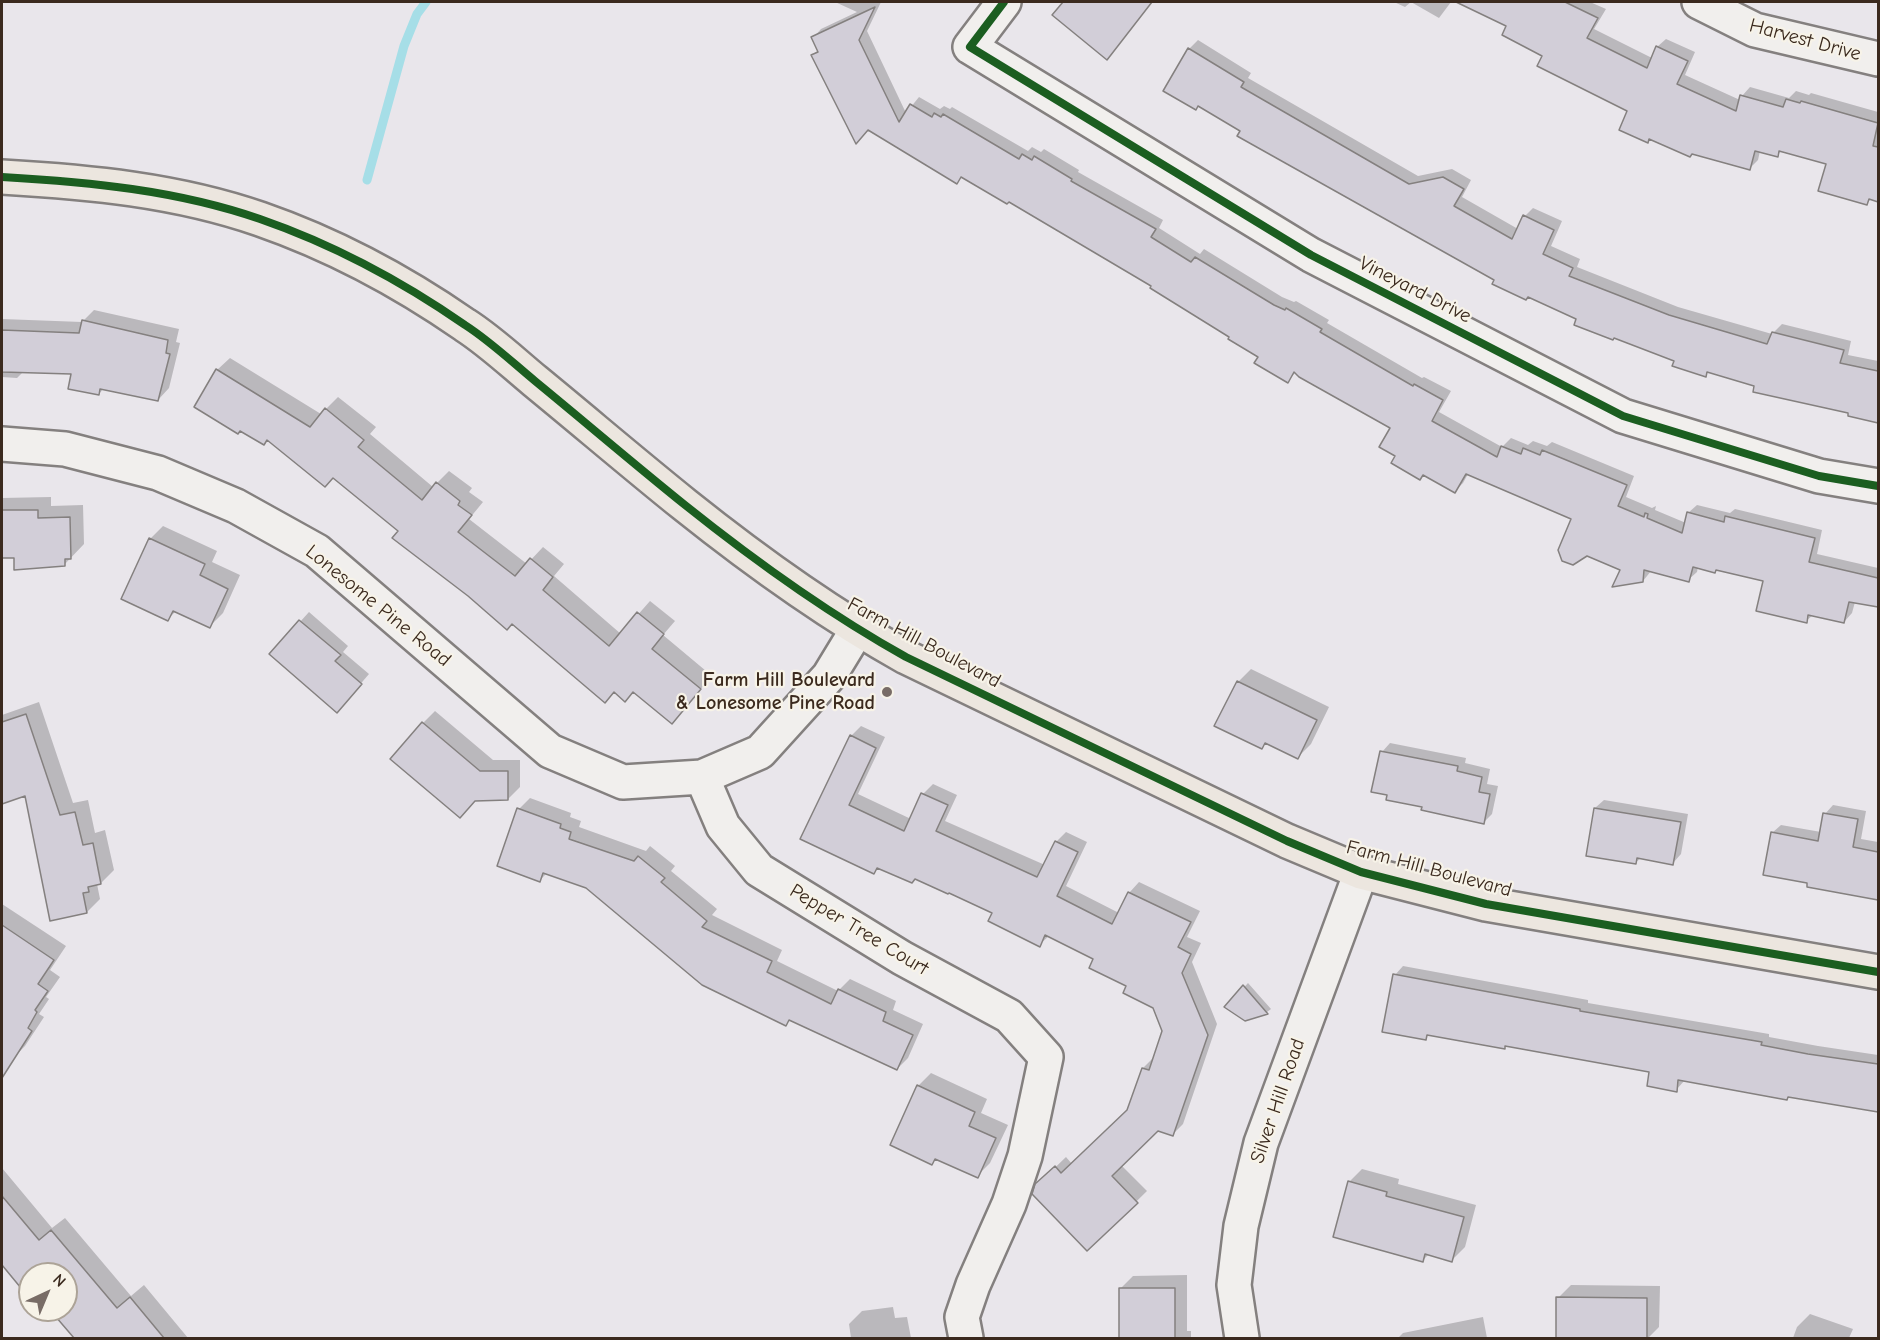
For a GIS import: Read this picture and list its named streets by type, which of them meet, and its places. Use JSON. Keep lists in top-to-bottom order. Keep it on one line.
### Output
{"streets":{"main road":["Farm Hill Boulevard"],"street":["Harvest Drive","Vineyard Drive","Lonesome Pine Road","Pepper Tree Court","Silver Hill Road"]},"crossings":[["Lonesome Pine Road","Pepper Tree Court"],["Farm Hill Boulevard","Silver Hill Road"]],"places":["Farm Hill Boulevard & Lonesome Pine Road"],"north":"top right"}
